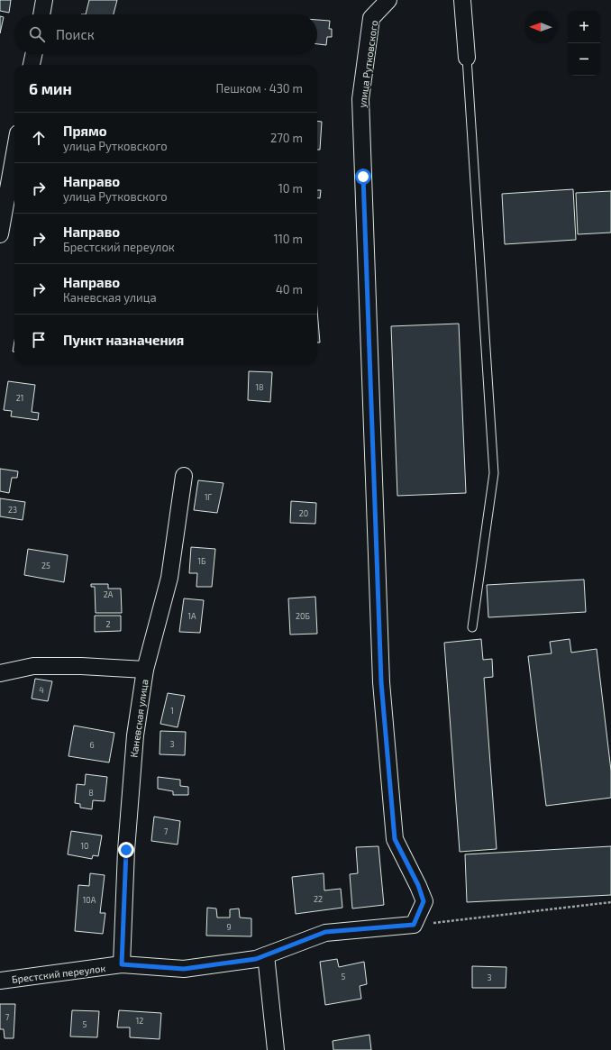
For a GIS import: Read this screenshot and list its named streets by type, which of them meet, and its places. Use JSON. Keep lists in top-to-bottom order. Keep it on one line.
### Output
{"streets":{"street":["улица Рутковского","Каневская улица","Брестский переулок"]},"crossings":[["улица Рутковского","Брестский переулок"],["Каневская улица","Брестский переулок"]],"house_numbers":["18","21","1Г","23","20","1Б","25","2А","1А","20Б","2","4","1","3","6","8","7","10","22","10А","9","5","3","7","12","5"],"north":"left","page":{"map_buttons":["+","−"],"search":"Поиск","heading":["6 мин","Пешком · 430 m"],"list":[["Прямо","улица Рутковского","270 m"],["Направо","улица Рутковского","10 m"],["Направо","Брестский переулок","110 m"],["Направо","Каневская улица","40 m"],"Пункт назначения"]}}
